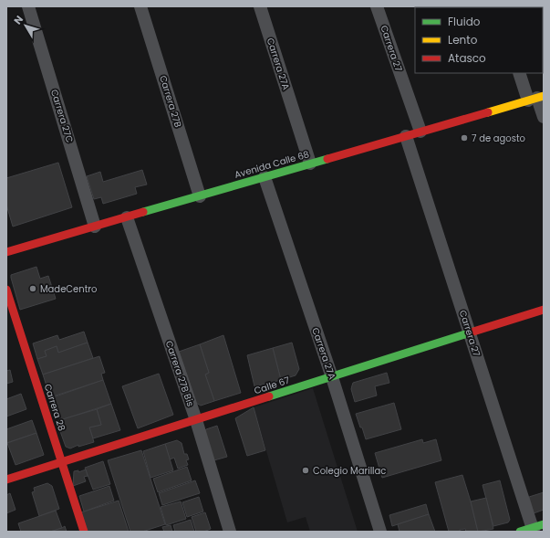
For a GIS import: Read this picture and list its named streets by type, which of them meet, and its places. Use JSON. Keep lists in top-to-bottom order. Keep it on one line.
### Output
{"streets":{"street":["Carrera 27","Carrera 27A","Carrera 27B","Carrera 27C","Avenida Calle 68","Carrera 27B Bis","Calle 67","Carrera 28"]},"crossings":[["Carrera 27","Avenida Calle 68"],["Carrera 27","Calle 67"],["Carrera 27A","Avenida Calle 68"],["Carrera 27A","Calle 67"],["Carrera 27B","Avenida Calle 68"],["Carrera 27C","Avenida Calle 68"],["Avenida Calle 68","Carrera 27B Bis"],["Carrera 27B Bis","Calle 67"],["Calle 67","Carrera 28"]],"places":["7 de agosto","MadeCentro","Colegio Marillac"],"legend":["Fluido","Lento","Atasco"],"north":"top left"}
